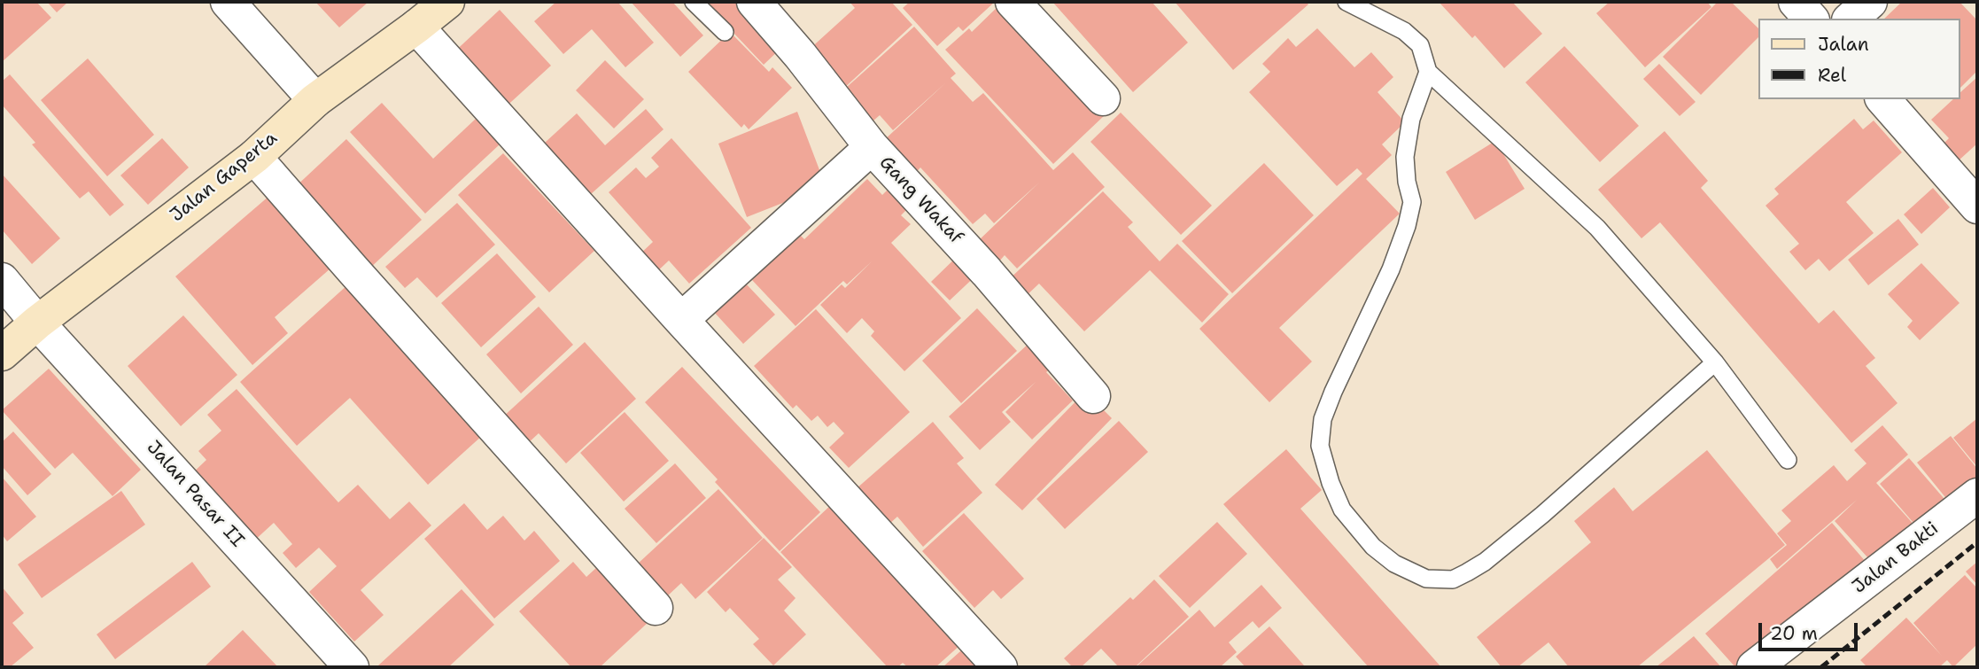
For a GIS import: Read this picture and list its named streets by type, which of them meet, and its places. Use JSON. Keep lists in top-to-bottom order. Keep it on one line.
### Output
{"streets":{"street":["Jalan Gaperta","Gang Wakaf","Jalan Pasar II","Jalan Bakti"]},"crossings":[["Jalan Gaperta","Jalan Pasar II"]],"legend":["Jalan","Rel"],"scale_bar":"20 m"}
